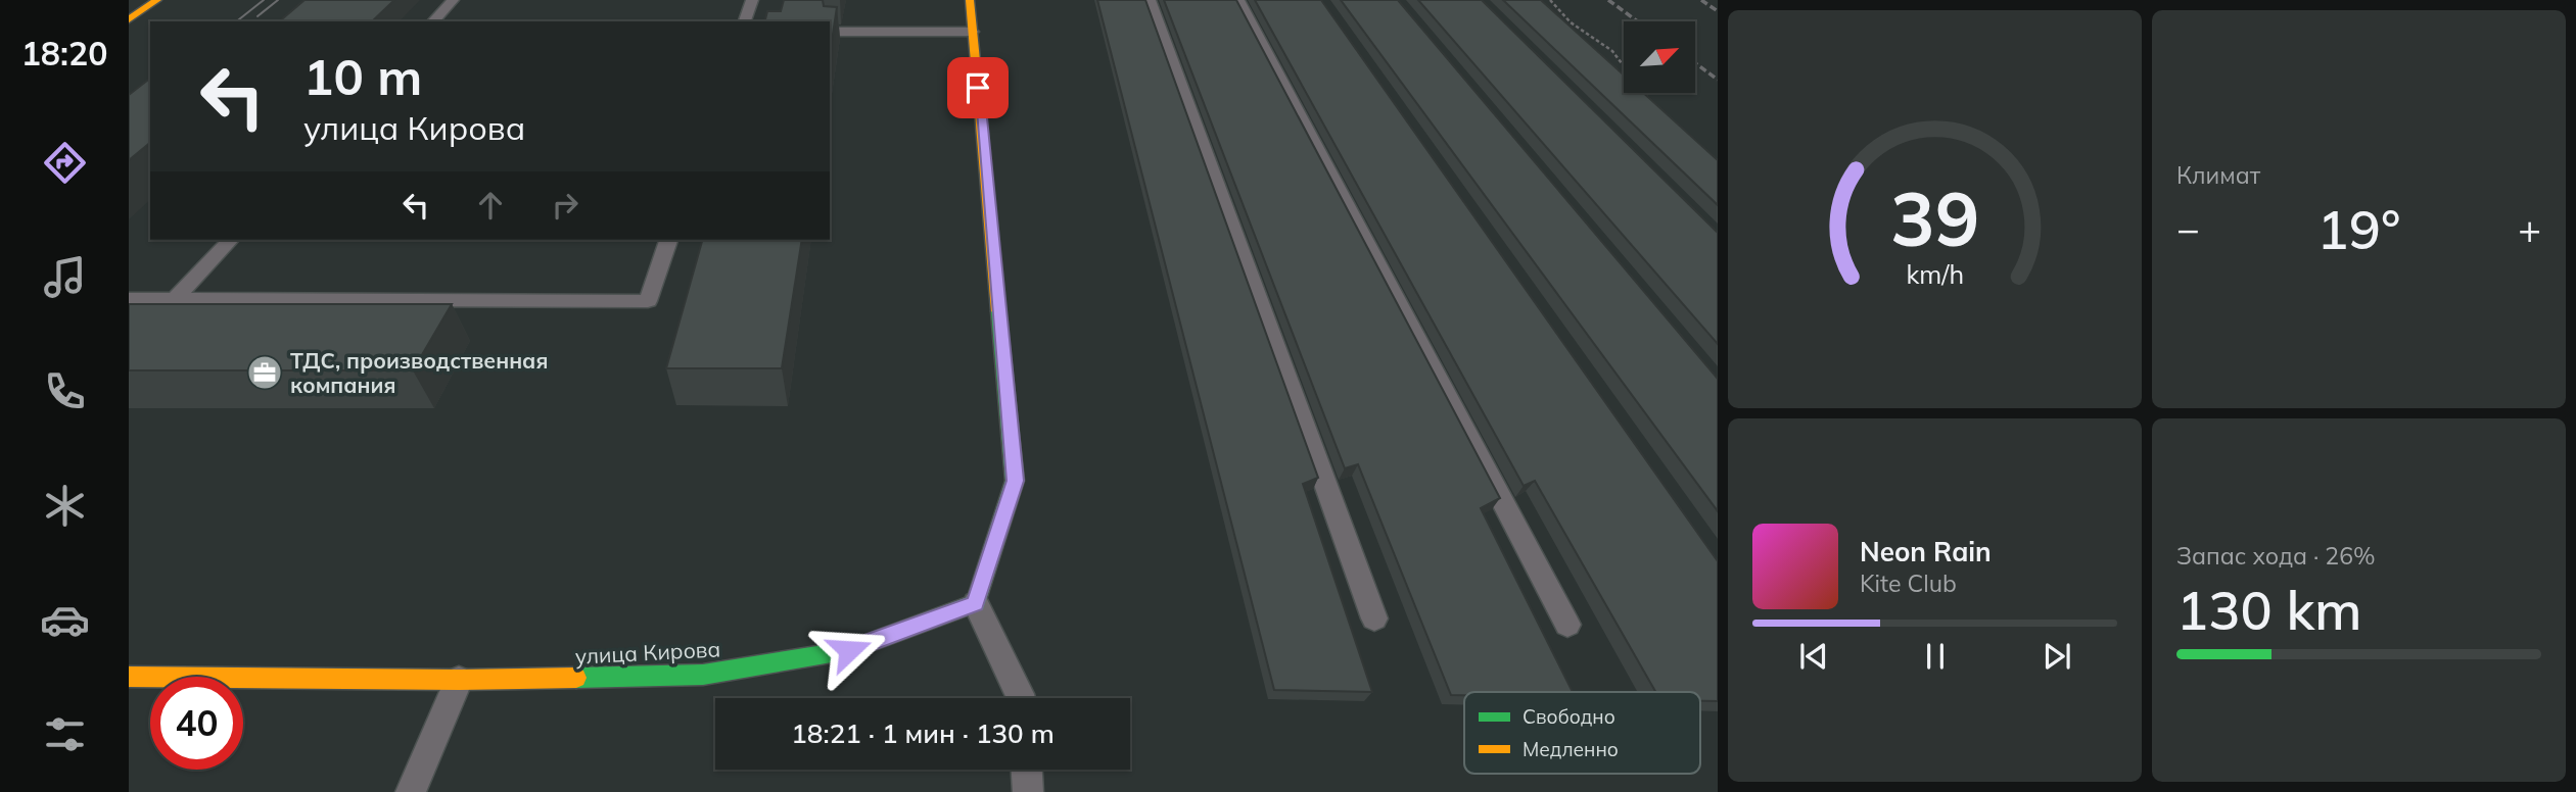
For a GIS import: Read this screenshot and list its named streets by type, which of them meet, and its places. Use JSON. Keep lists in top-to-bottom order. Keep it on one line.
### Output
{"streets":{"street":["улица Кирова"]},"places":{"office":["ТДС, производственная компания"]},"legend":["Свободно","Медленно"],"north":"top right","page":{"tabs":"18:20","tile":["Климат",["Запас хода · 26%","130 km"]],"turn":["10 m","улица Кирова"],"heat":["−","19°","+"],"song":["Neon Rain","Kite Club"],"limit":"40","trip":"18:21 · 1 мин · 130 m","gauge":["39","km/h"]}}
